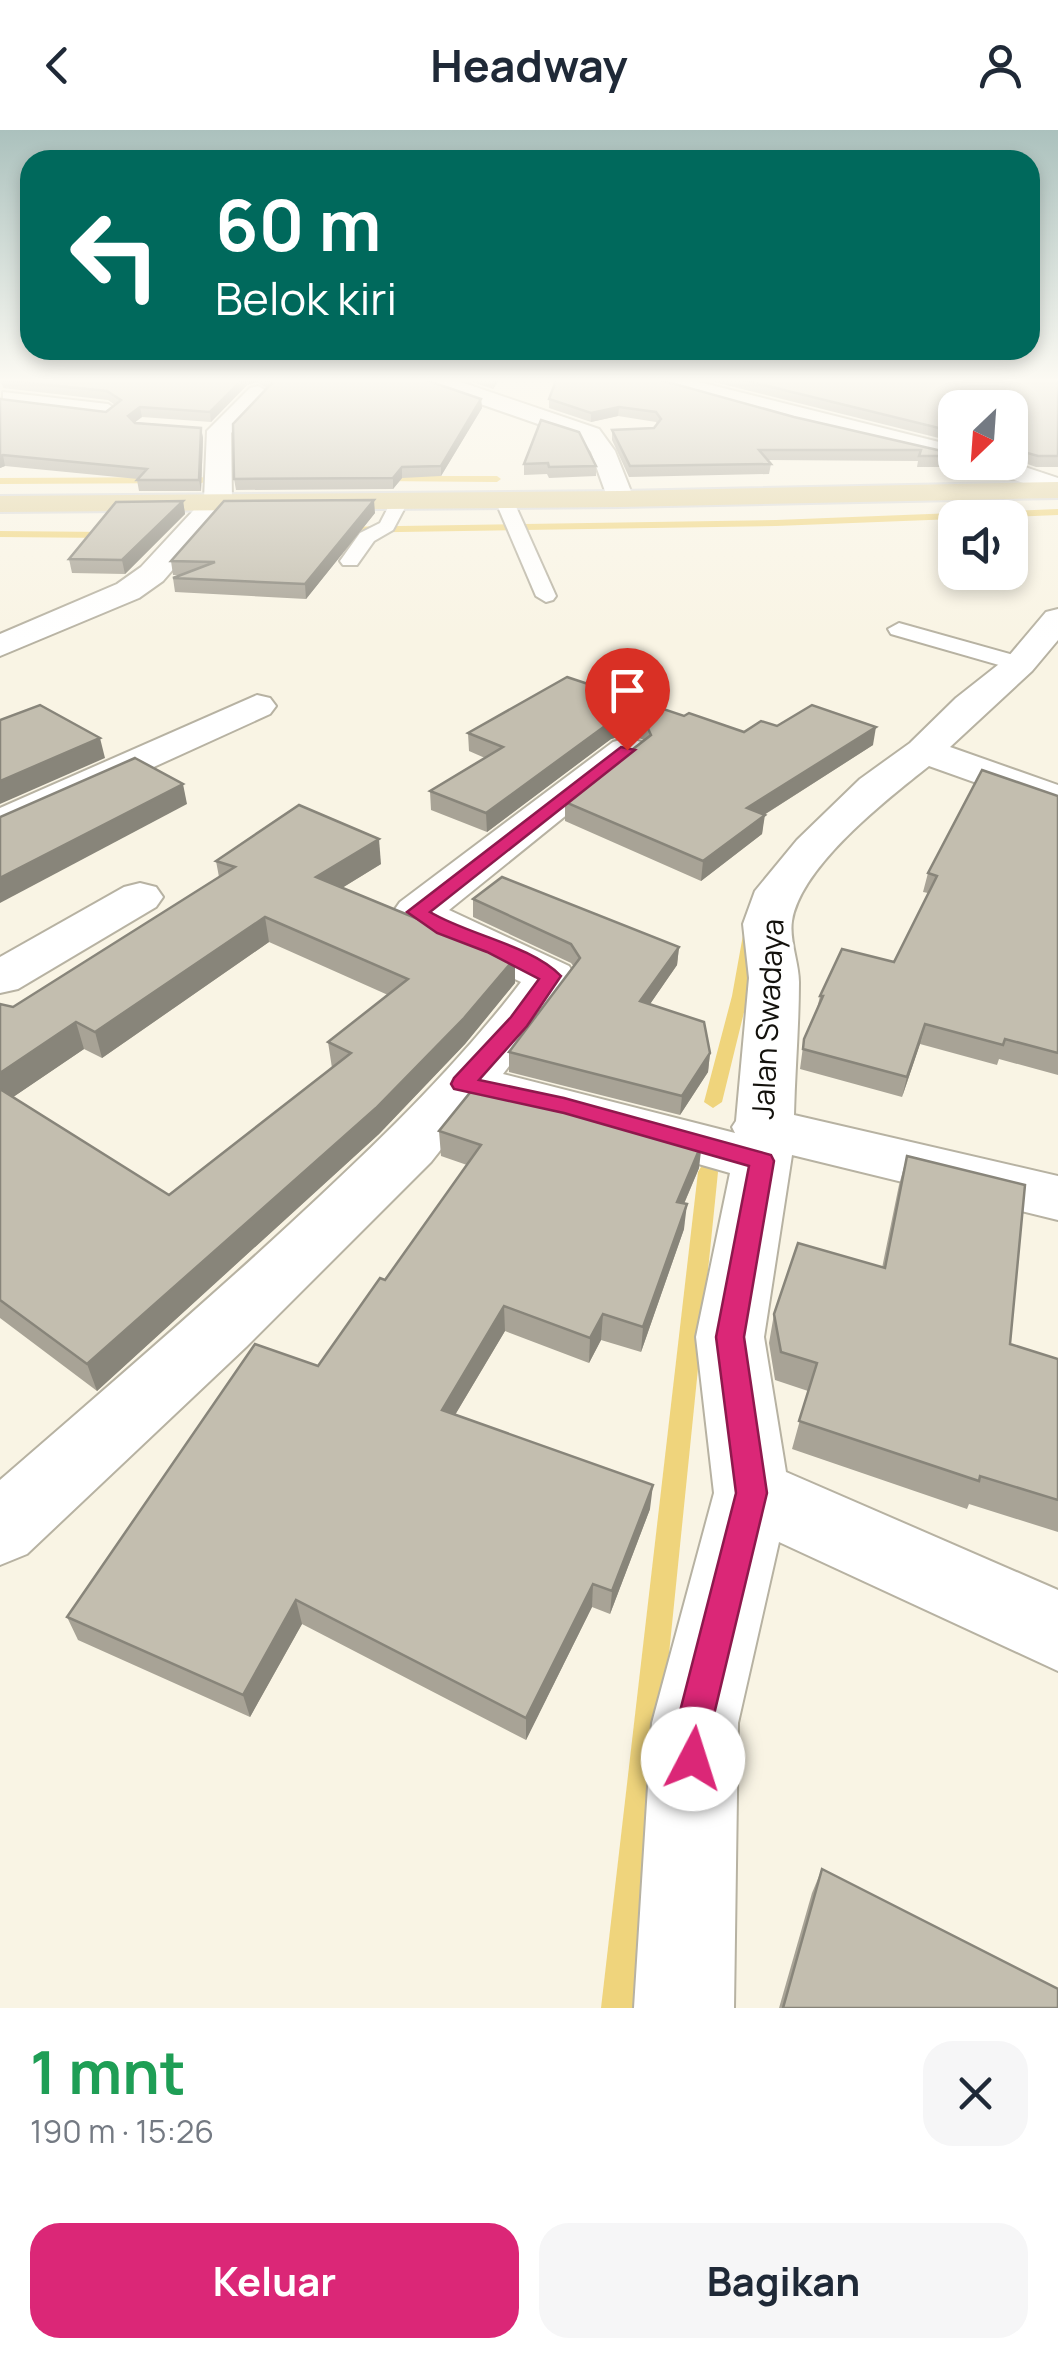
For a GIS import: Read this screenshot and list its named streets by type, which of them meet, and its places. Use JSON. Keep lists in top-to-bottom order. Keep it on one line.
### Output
{"streets":{"street":["Jalan Swadaya"]},"north":"bottom left","page":{"header":"Headway","turn":["60 m","Belok kiri"],"heading":["1 mnt","190 m · 15:26"],"buttons":["Keluar","Bagikan"]}}
